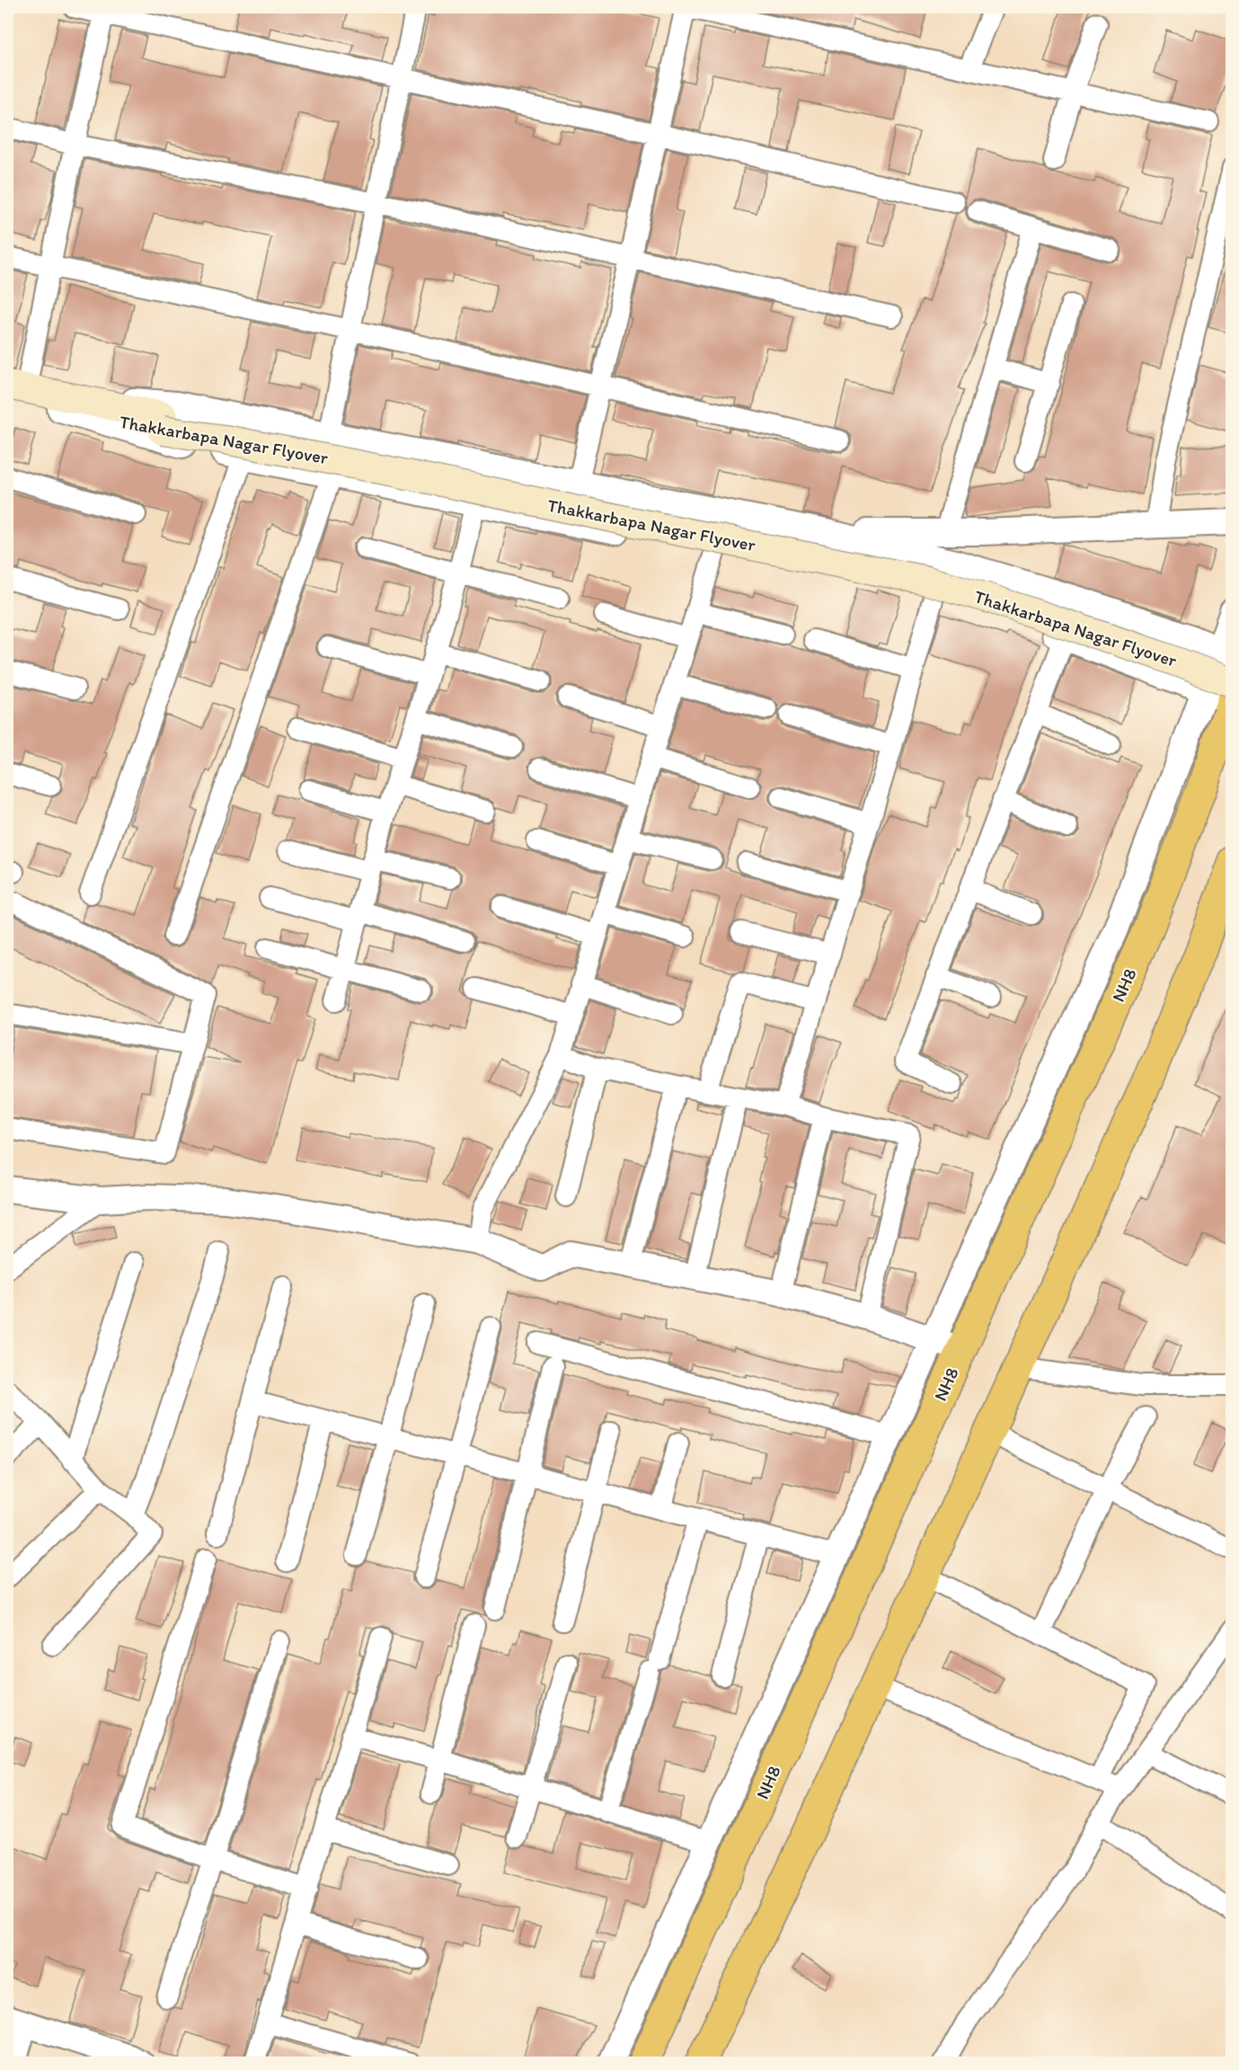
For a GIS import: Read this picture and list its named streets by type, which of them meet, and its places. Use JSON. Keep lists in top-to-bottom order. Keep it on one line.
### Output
{"streets":{"main road":["Thakkarbapa Nagar Flyover","NH8"]},"crossings":[["Thakkarbapa Nagar Flyover","NH8"]]}
